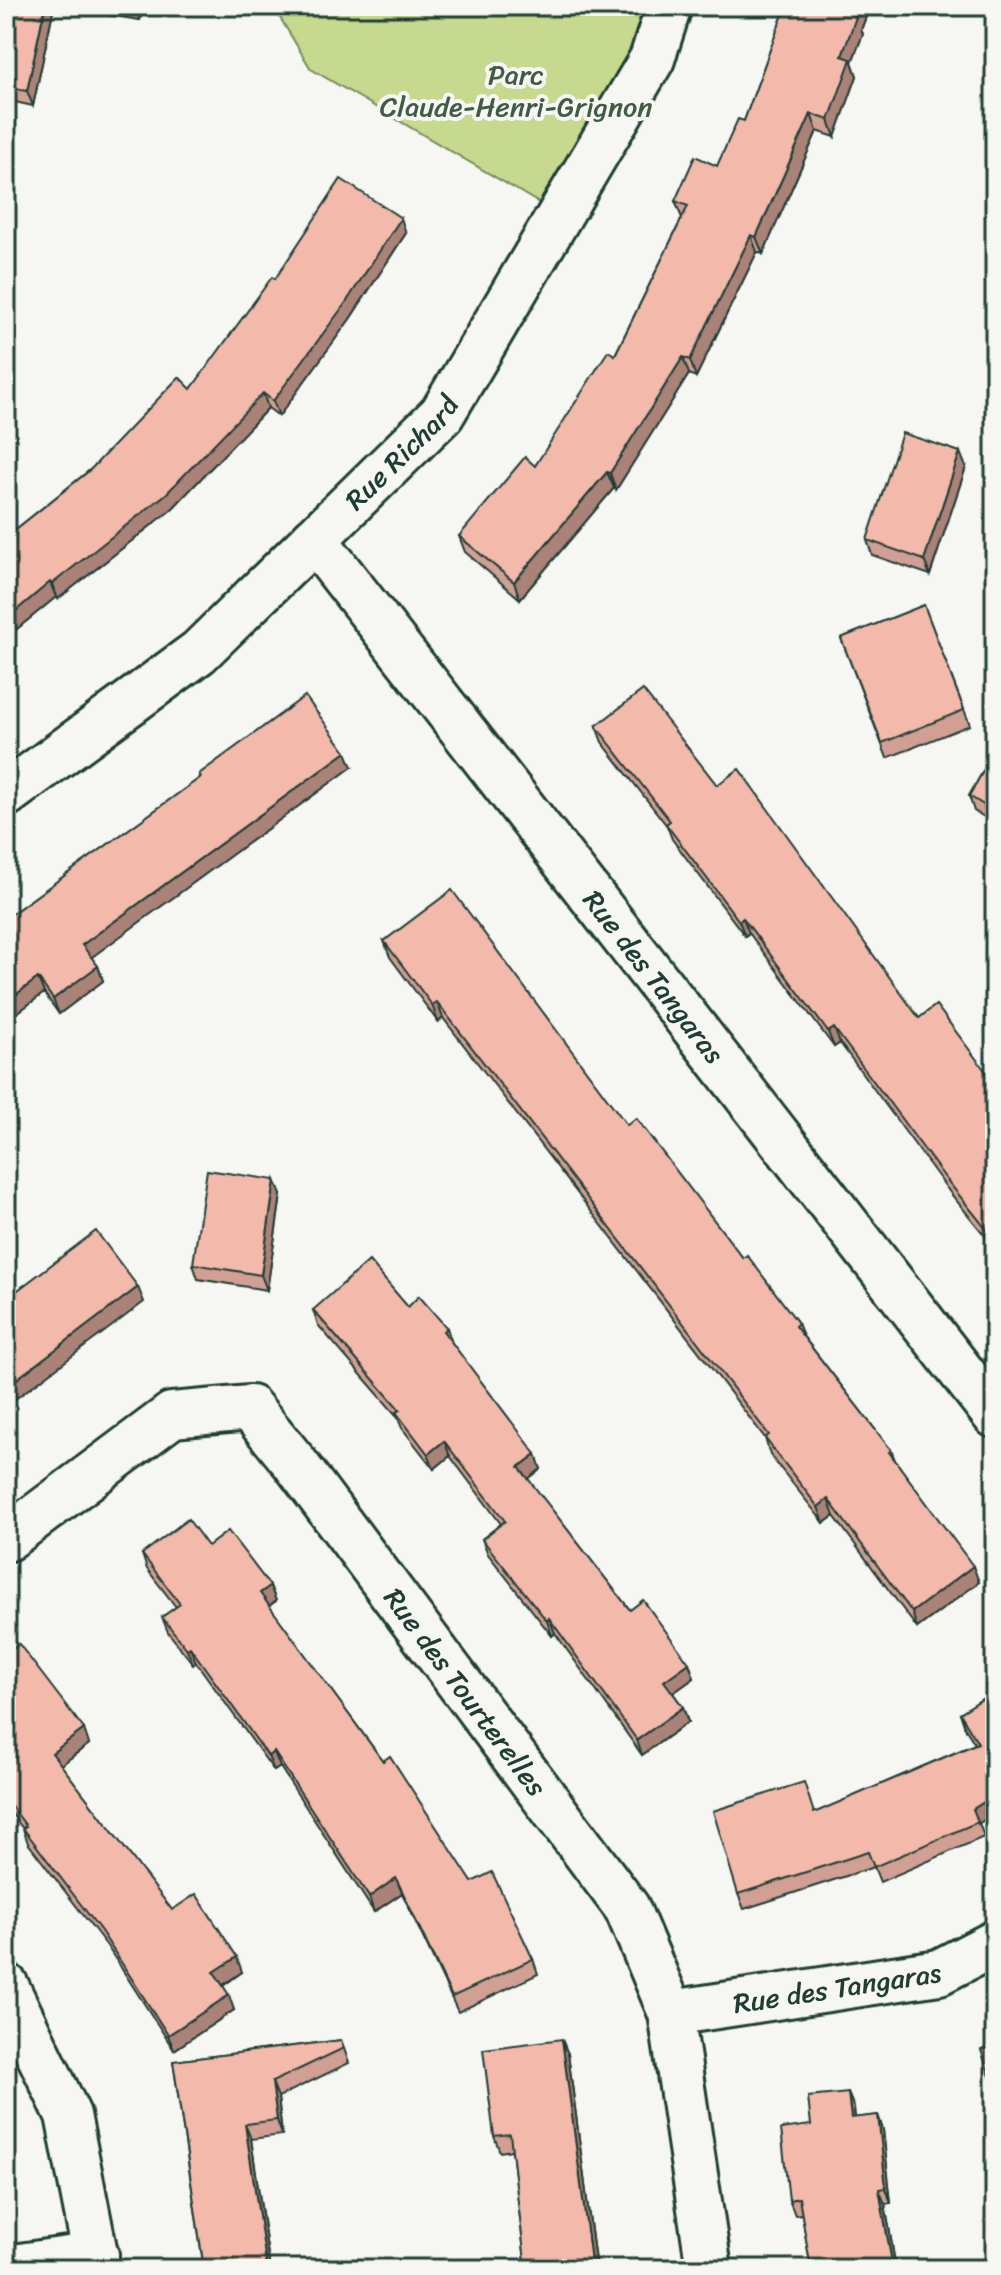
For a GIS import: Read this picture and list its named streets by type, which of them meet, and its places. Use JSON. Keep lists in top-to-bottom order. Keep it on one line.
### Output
{"streets":{"street":["Rue Richard","Rue des Tangaras","Rue des Tourterelles"]},"crossings":[["Rue Richard","Rue des Tangaras"],["Rue des Tangaras","Rue des Tourterelles"]],"parks":["Parc Claude-Henri-Grignon"]}
